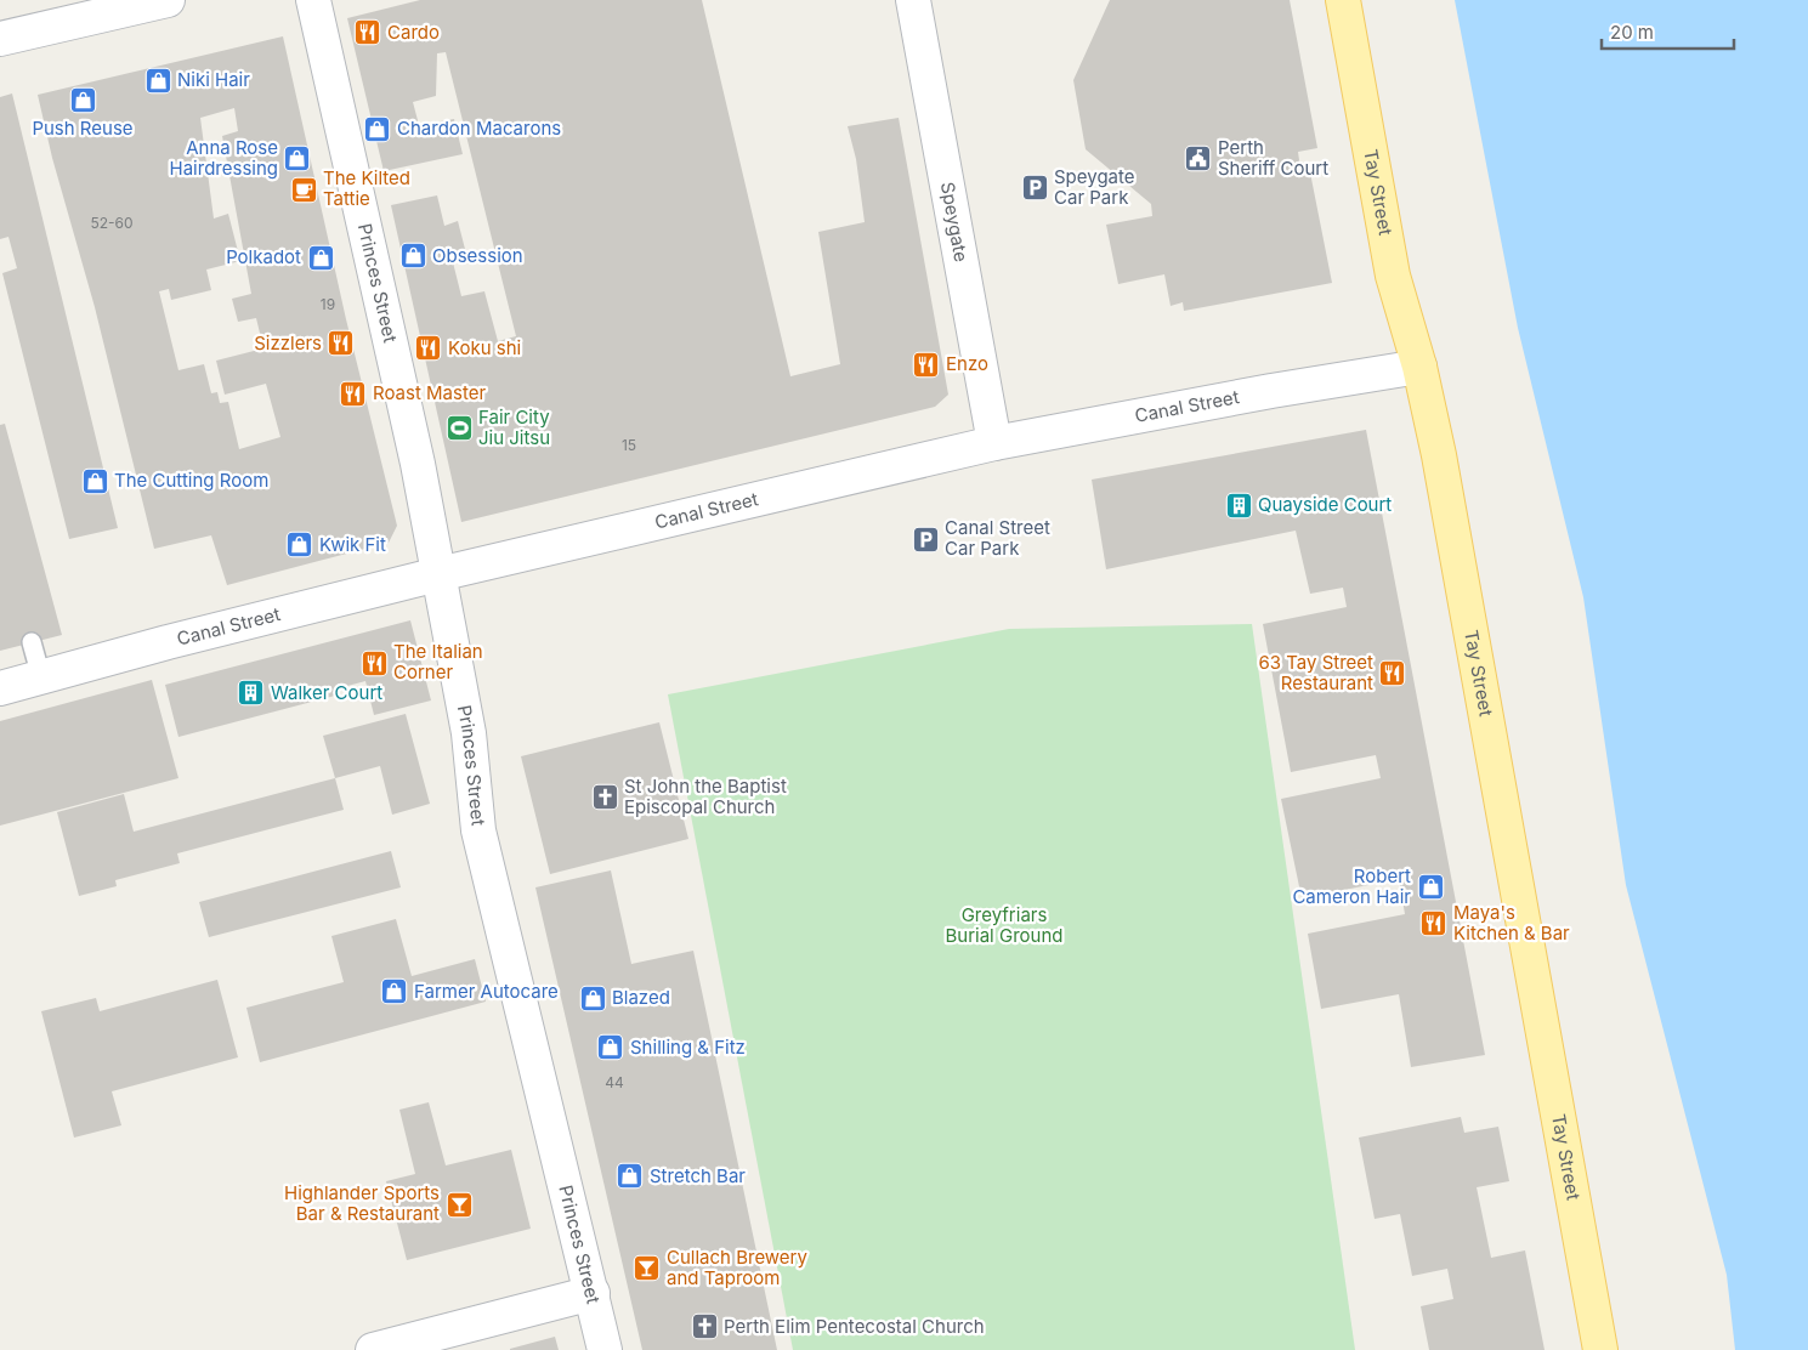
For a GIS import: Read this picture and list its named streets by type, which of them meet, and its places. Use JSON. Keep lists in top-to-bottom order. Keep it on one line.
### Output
{"streets":{"main road":["Tay Street"],"street":["Speygate","Princes Street","Canal Street"]},"crossings":[["Tay Street","Canal Street"],["Speygate","Canal Street"],["Princes Street","Canal Street"]],"parks":["Greyfriars Burial Ground"],"places":{"restaurant":["Cardo","Sizzlers","Koku shi","Enzo","Roast Master","The Italian Corner","63 Tay Street Restaurant","Maya's Kitchen & Bar"],"shop":["Niki Hair","Push Reuse","Chardon Macarons","Anna Rose Hairdressing","Obsession","Polkadot","The Cutting Room","Kwik Fit","Robert Cameron Hair","Farmer Autocare","Blazed","Shilling & Fitz","Stretch Bar"],"public building":["Perth Sheriff Court"],"parking":["Speygate Car Park","Canal Street Car Park"],"cafe":["The Kilted Tattie"],"sports":["Fair City Jiu Jitsu"],"building":["Quayside Court","Walker Court"],"church":["St John the Baptist Episcopal Church","Perth Elim Pentecostal Church"],"bar":["Highlander Sports Bar & Restaurant","Cullach Brewery and Taproom"]},"house_numbers":["52-60","19","15","44"],"scale_bar":"20 m"}
